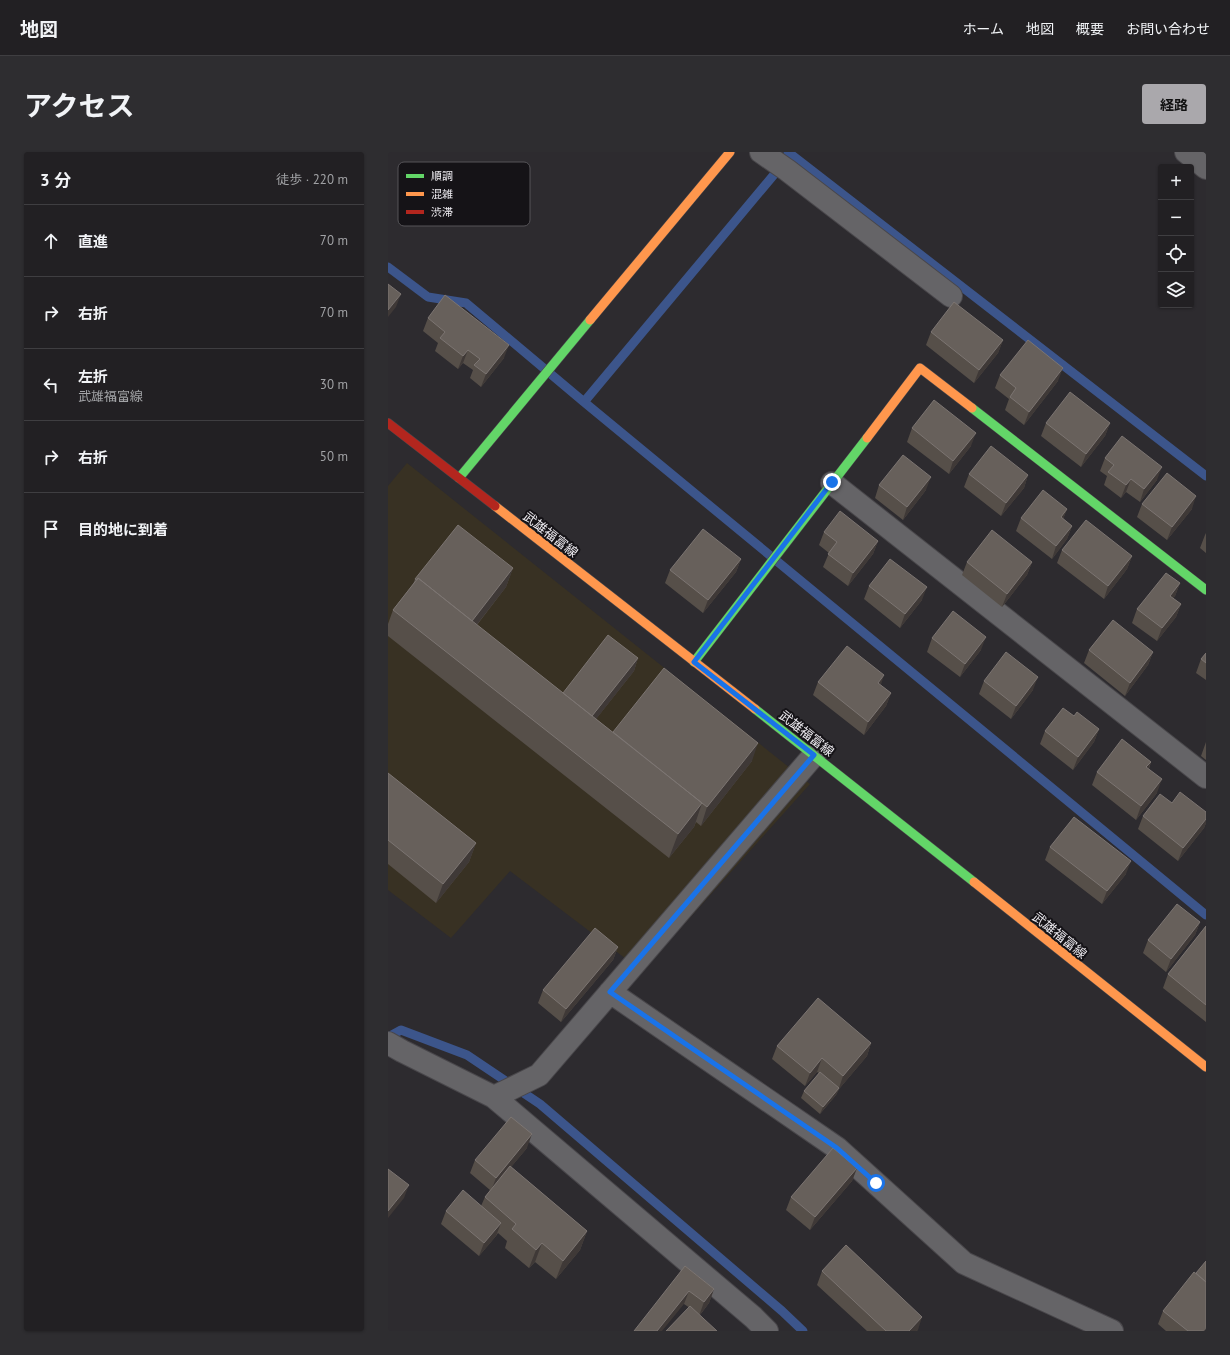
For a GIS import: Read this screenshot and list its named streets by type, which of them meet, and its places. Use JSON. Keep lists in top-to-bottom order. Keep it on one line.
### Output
{"streets":{"street":["武雄福富線"]},"legend":["順調","混雑","渋滞"],"page":{"header":"地図","nav":["ホーム","地図","概要","お問い合わせ"],"title":"アクセス","buttons":"経路","heading":["3 分","徒歩 · 220 m"],"map_buttons":["+","−"],"list":[["直進","70 m"],["右折","70 m"],["左折","武雄福富線","30 m"],["右折","50 m"],"目的地に到着"]}}
